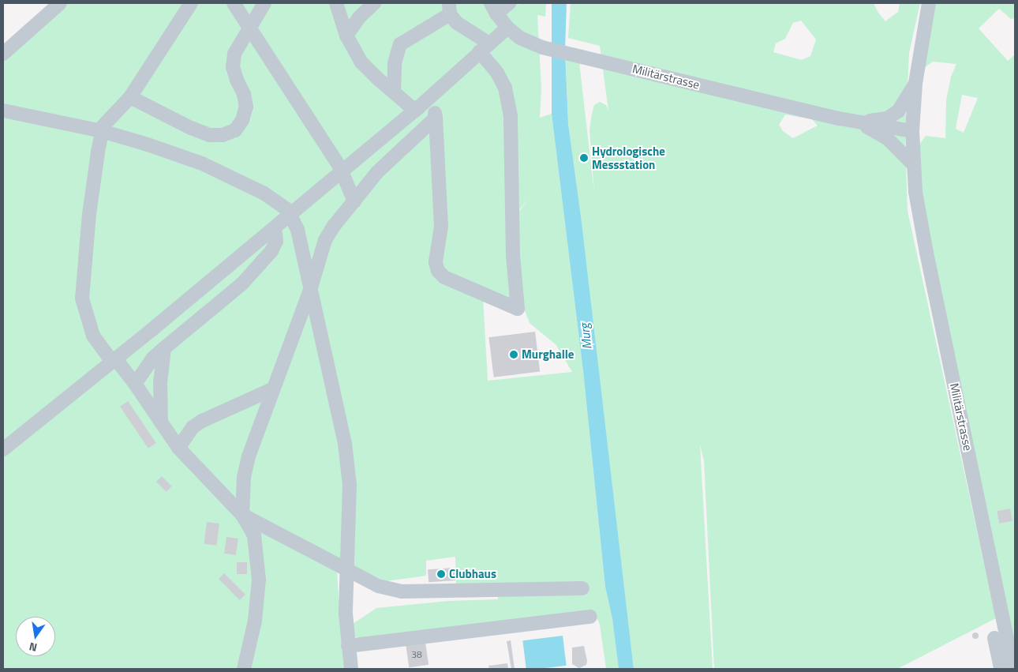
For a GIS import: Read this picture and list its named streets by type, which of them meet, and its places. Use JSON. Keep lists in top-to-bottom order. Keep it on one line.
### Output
{"streets":{"street":["Militärstrasse"]},"water":["Murg"],"places":["Hydrologische Messstation","Murghalle","Clubhaus"],"house_numbers":["38"],"north":"bottom"}
